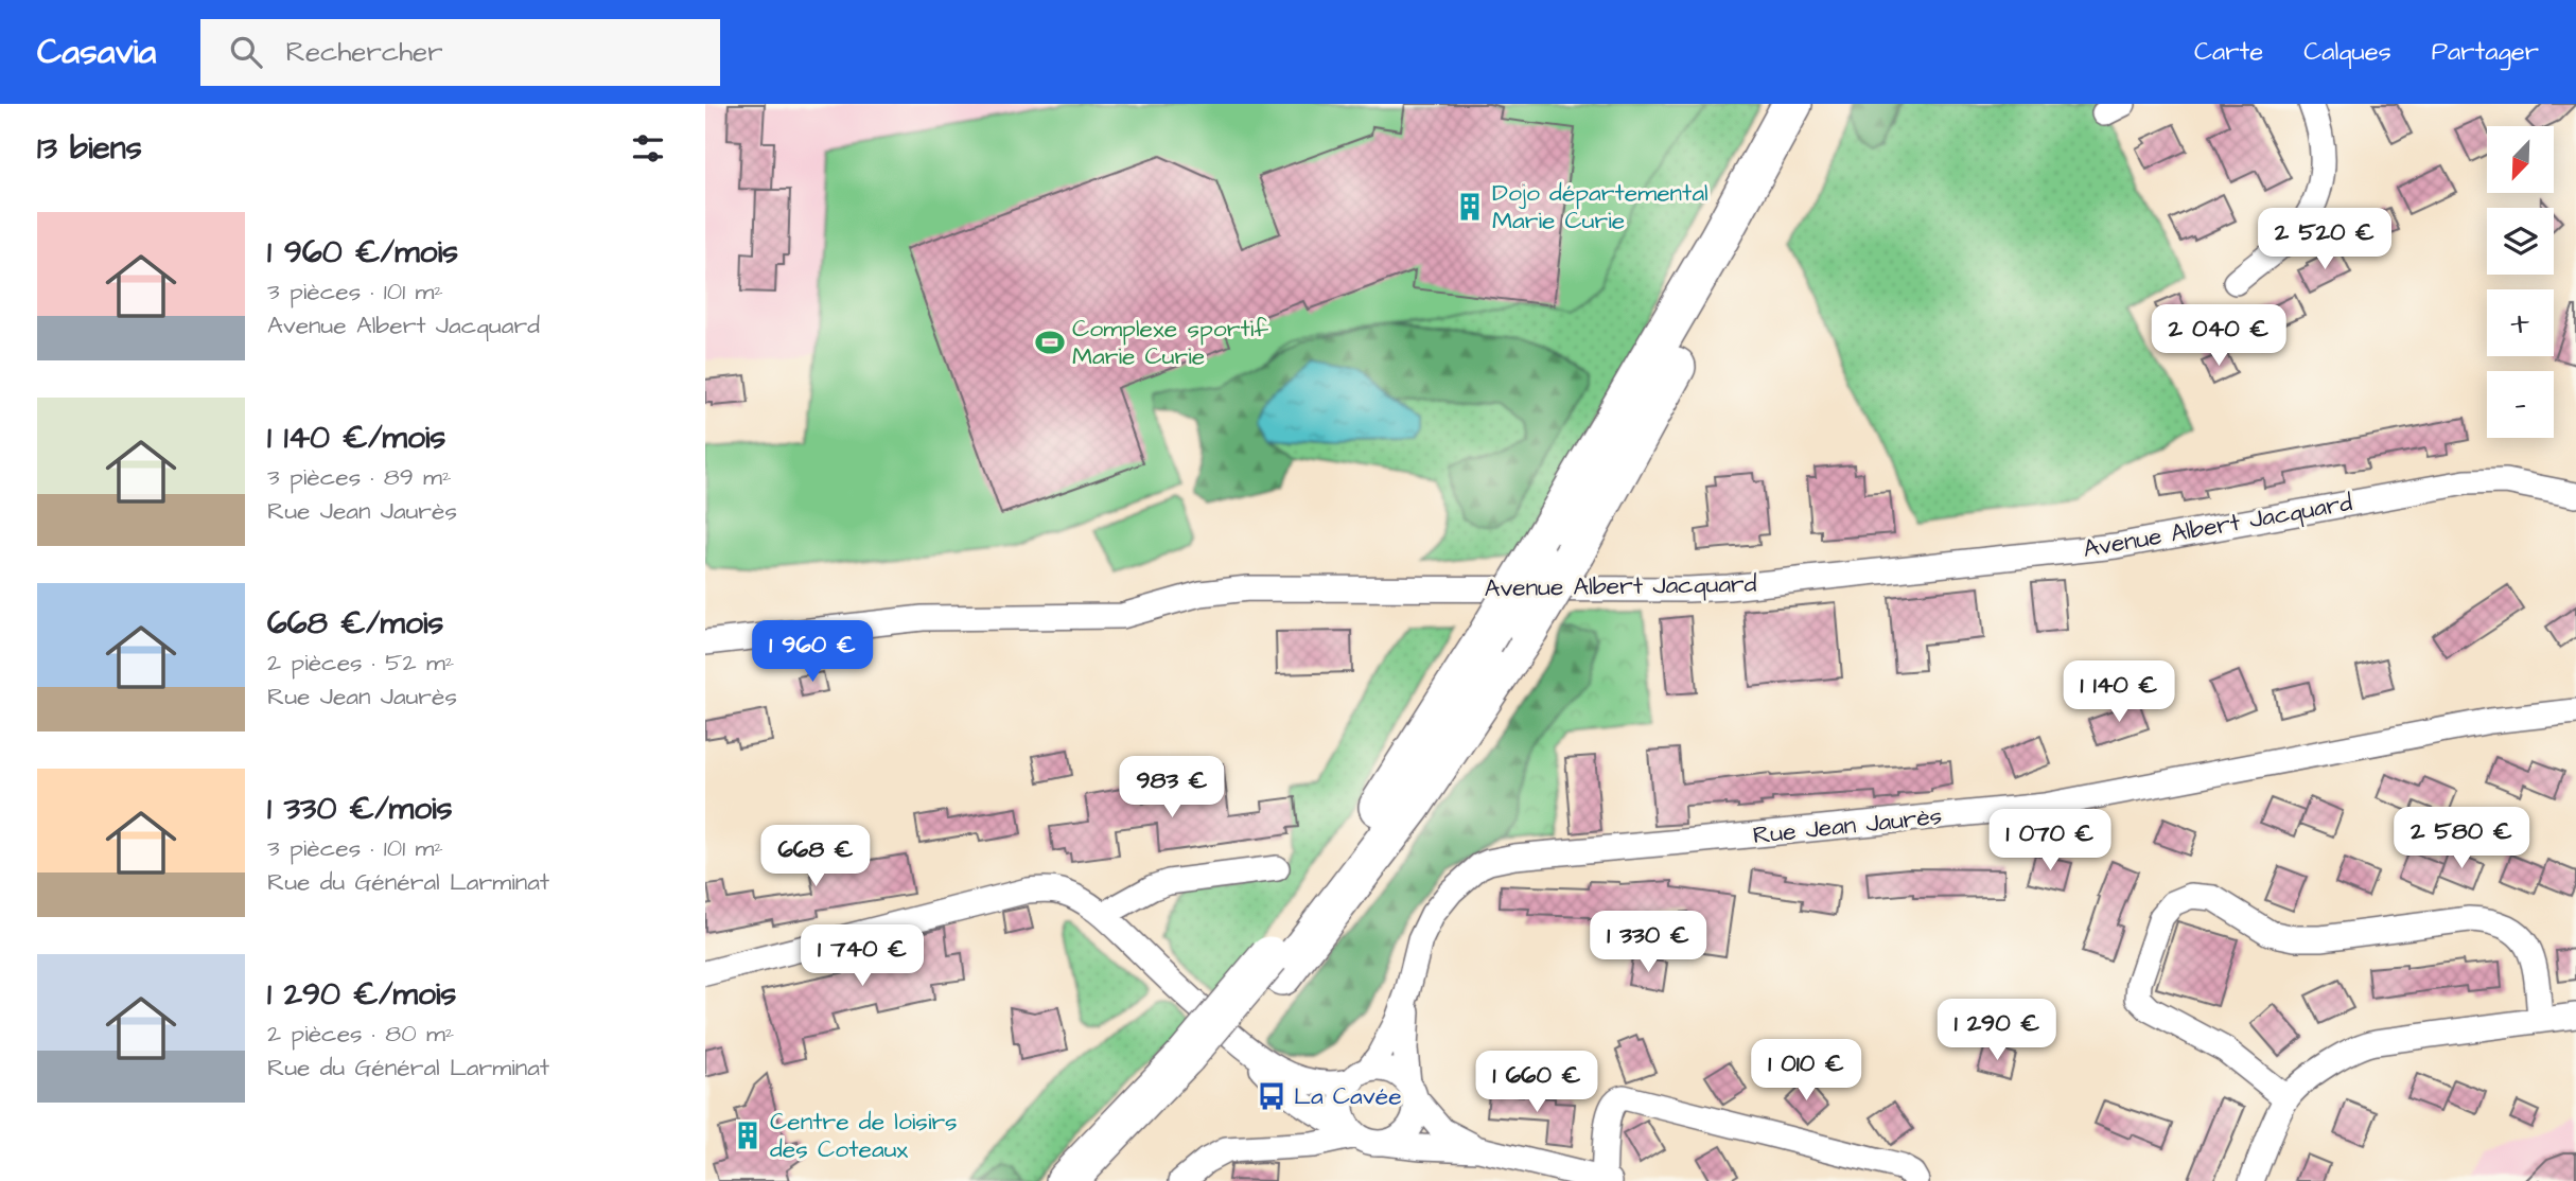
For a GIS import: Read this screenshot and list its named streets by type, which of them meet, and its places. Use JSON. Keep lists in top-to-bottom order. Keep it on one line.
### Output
{"streets":{"street":["Avenue Albert Jacquard","Rue Jean Jaurès"]},"places":{"building":["Dojo départemental Marie Curie","Centre de loisirs des Coteaux"],"sports":["Complexe sportif Marie Curie"],"bus stop":["La Cavée"]},"north":"bottom left","page":{"header":"Casavia","search":"Rechercher","nav":["Carte","Calques","Partager"],"heading":"13 biens","map_buttons":["+","−"],"list":[{"name":"1 960 €/mois","note":"3 pièces · 101 m² · Avenue Albert Jacquard"},{"name":"1 140 €/mois","note":"3 pièces · 89 m² · Rue Jean Jaurès"},{"name":"668 €/mois","note":"2 pièces · 52 m² · Rue Jean Jaurès"},{"name":"1 330 €/mois","note":"3 pièces · 101 m² · Rue du Général Larminat"},{"name":"1 290 €/mois","note":"2 pièces · 80 m² · Rue du Général Larminat"}],"price":["2 520 €","2 040 €","1 960 €","1 140 €","983 €","2 580 €","1 070 €","668 €","1 330 €","1 740 €","1 290 €","1 010 €","1 660 €"]}}
